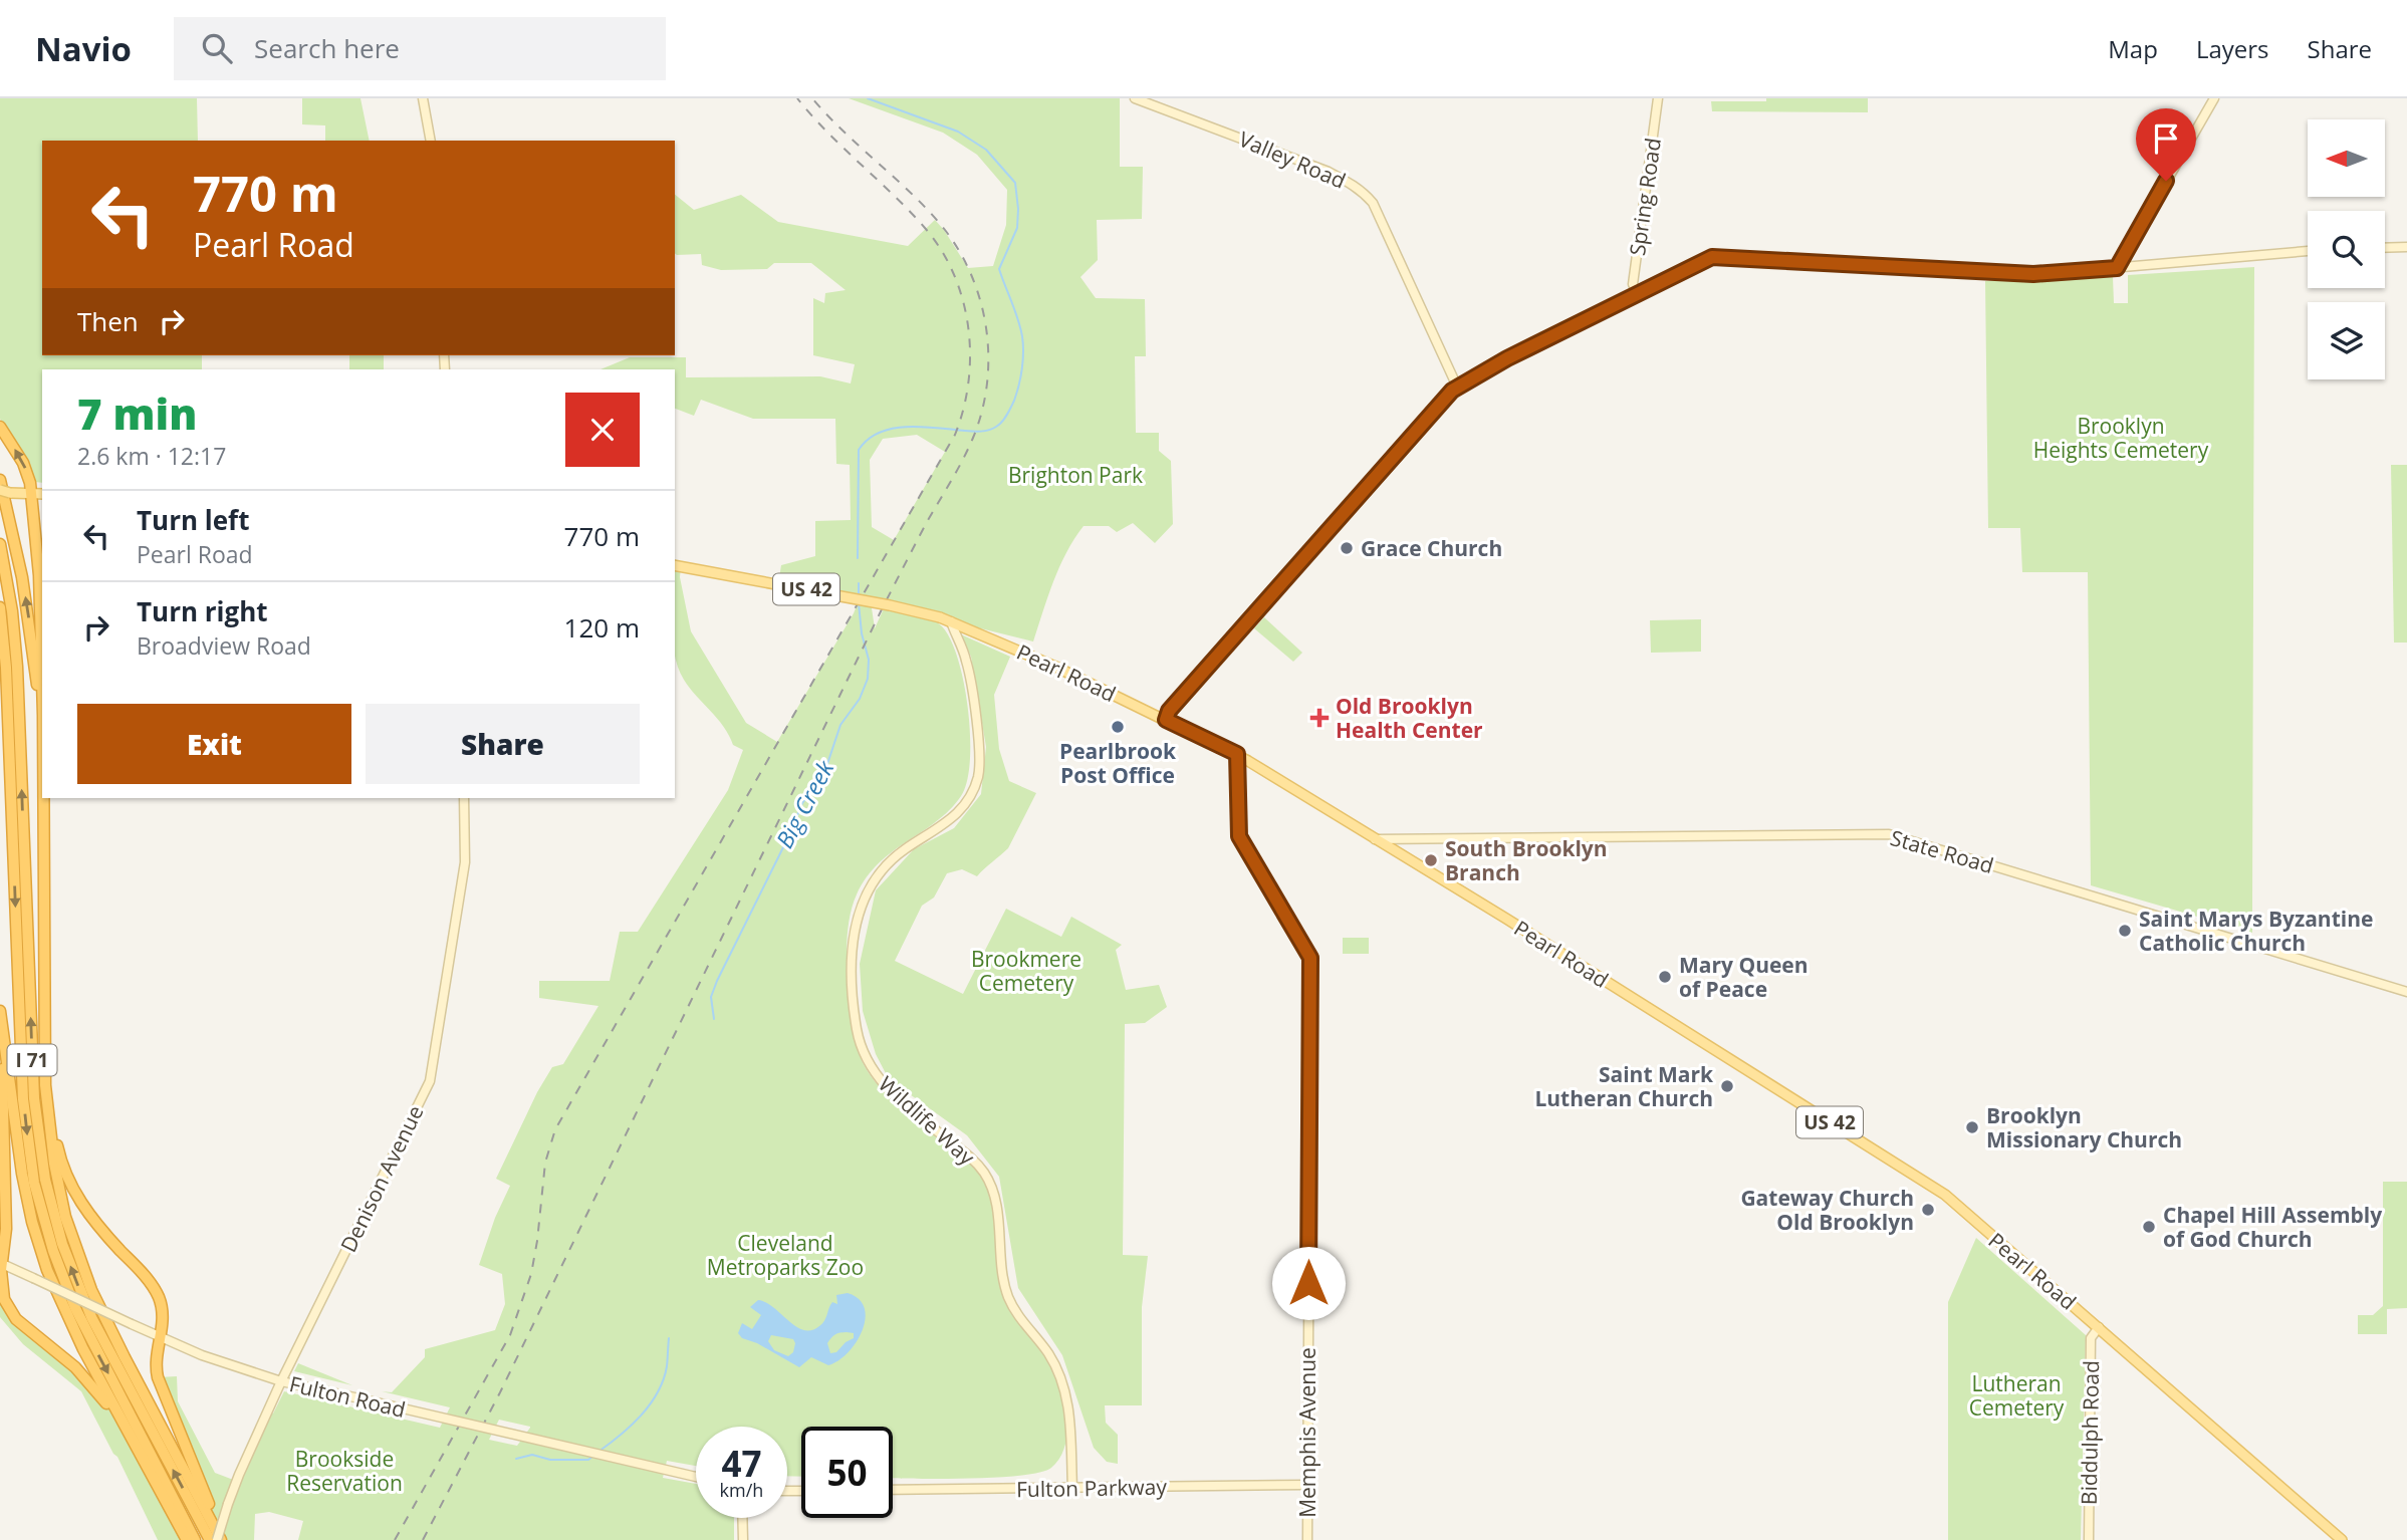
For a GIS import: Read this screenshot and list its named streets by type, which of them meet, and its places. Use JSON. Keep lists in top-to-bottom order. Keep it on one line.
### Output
{"streets":{"highway":["I 71"],"main road":["Valley Road","Spring Road","US 42","Pearl Road","State Road","Wildlife Way","Denison Avenue","Fulton Road","Memphis Avenue","Biddulph Road","Fulton Parkway"]},"crossings":[["Pearl Road","State Road"],["Pearl Road","Wildlife Way"],["Pearl Road","Memphis Avenue"],["Pearl Road","Biddulph Road"],["Wildlife Way","Fulton Parkway"],["Denison Avenue","Fulton Road"],["Memphis Avenue","Fulton Parkway"]],"water":["Big Creek"],"parks":["Brooklyn Heights Cemetery","Brighton Park","Brookmere Cemetery","Cleveland Metroparks Zoo","Lutheran Cemetery","Brookside Reservation"],"places":{"other":["Grace Church","Pearlbrook Post Office","South Brooklyn Branch","Saint Marys Byzantine Catholic Church","Mary Queen of Peace","Saint Mark Lutheran Church","Brooklyn Missionary Church","Gateway Church Old Brooklyn","Chapel Hill Assembly of God Church"],"health":["Old Brooklyn Health Center"]},"north":"left","page":{"header":"Navio","search":"Search here","nav":["Map","Layers","Share"],"turn":["770 m","Pearl Road"],"then":"Then","heading":["7 min","2.6 km · 12:17"],"list":[{"name":"Turn left","note":"Pearl Road","value":"770 m"},{"name":"Turn right","note":"Broadview Road","value":"120 m"}],"buttons":["Exit","Share"],"speed":"47 km/h","limit":"50"}}
